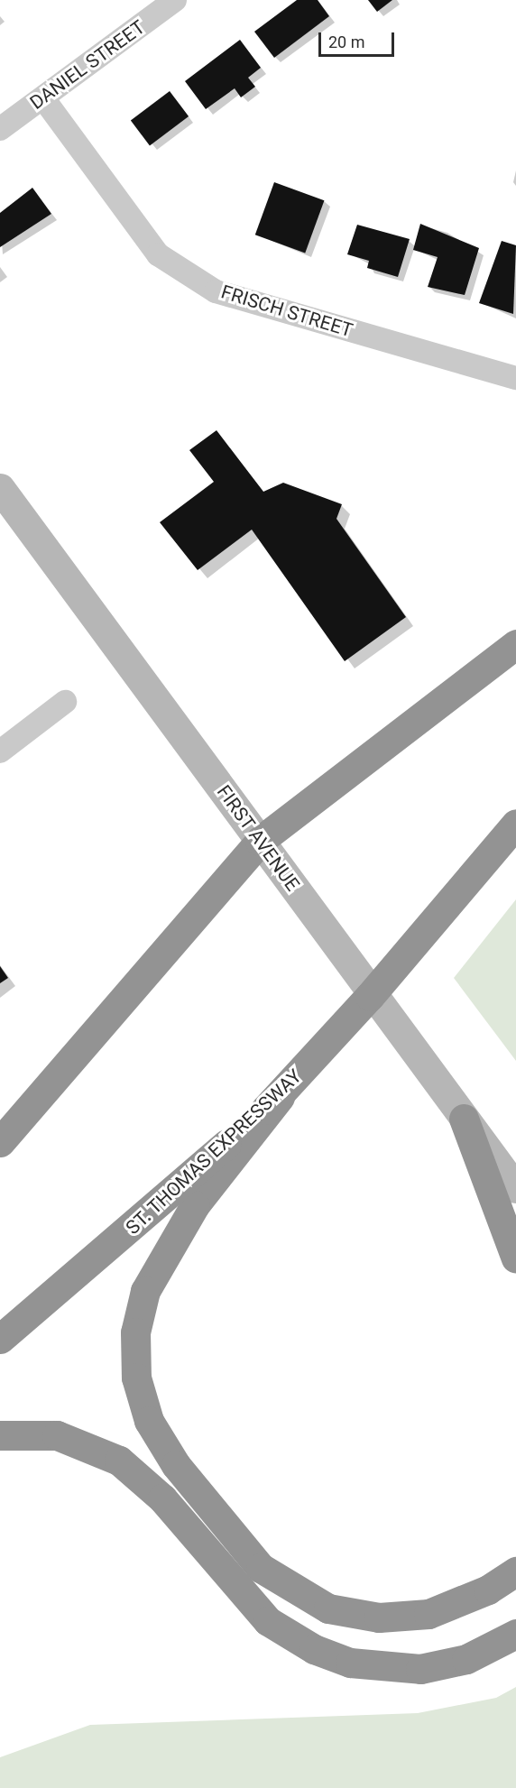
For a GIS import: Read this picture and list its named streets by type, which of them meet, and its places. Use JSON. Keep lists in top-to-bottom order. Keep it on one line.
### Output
{"streets":{"highway":["ST. THOMAS EXPRESSWAY"],"main road":["FIRST AVENUE"],"street":["DANIEL STREET","FRISCH STREET"]},"crossings":[["DANIEL STREET","FRISCH STREET"]],"scale_bar":"20 m"}
